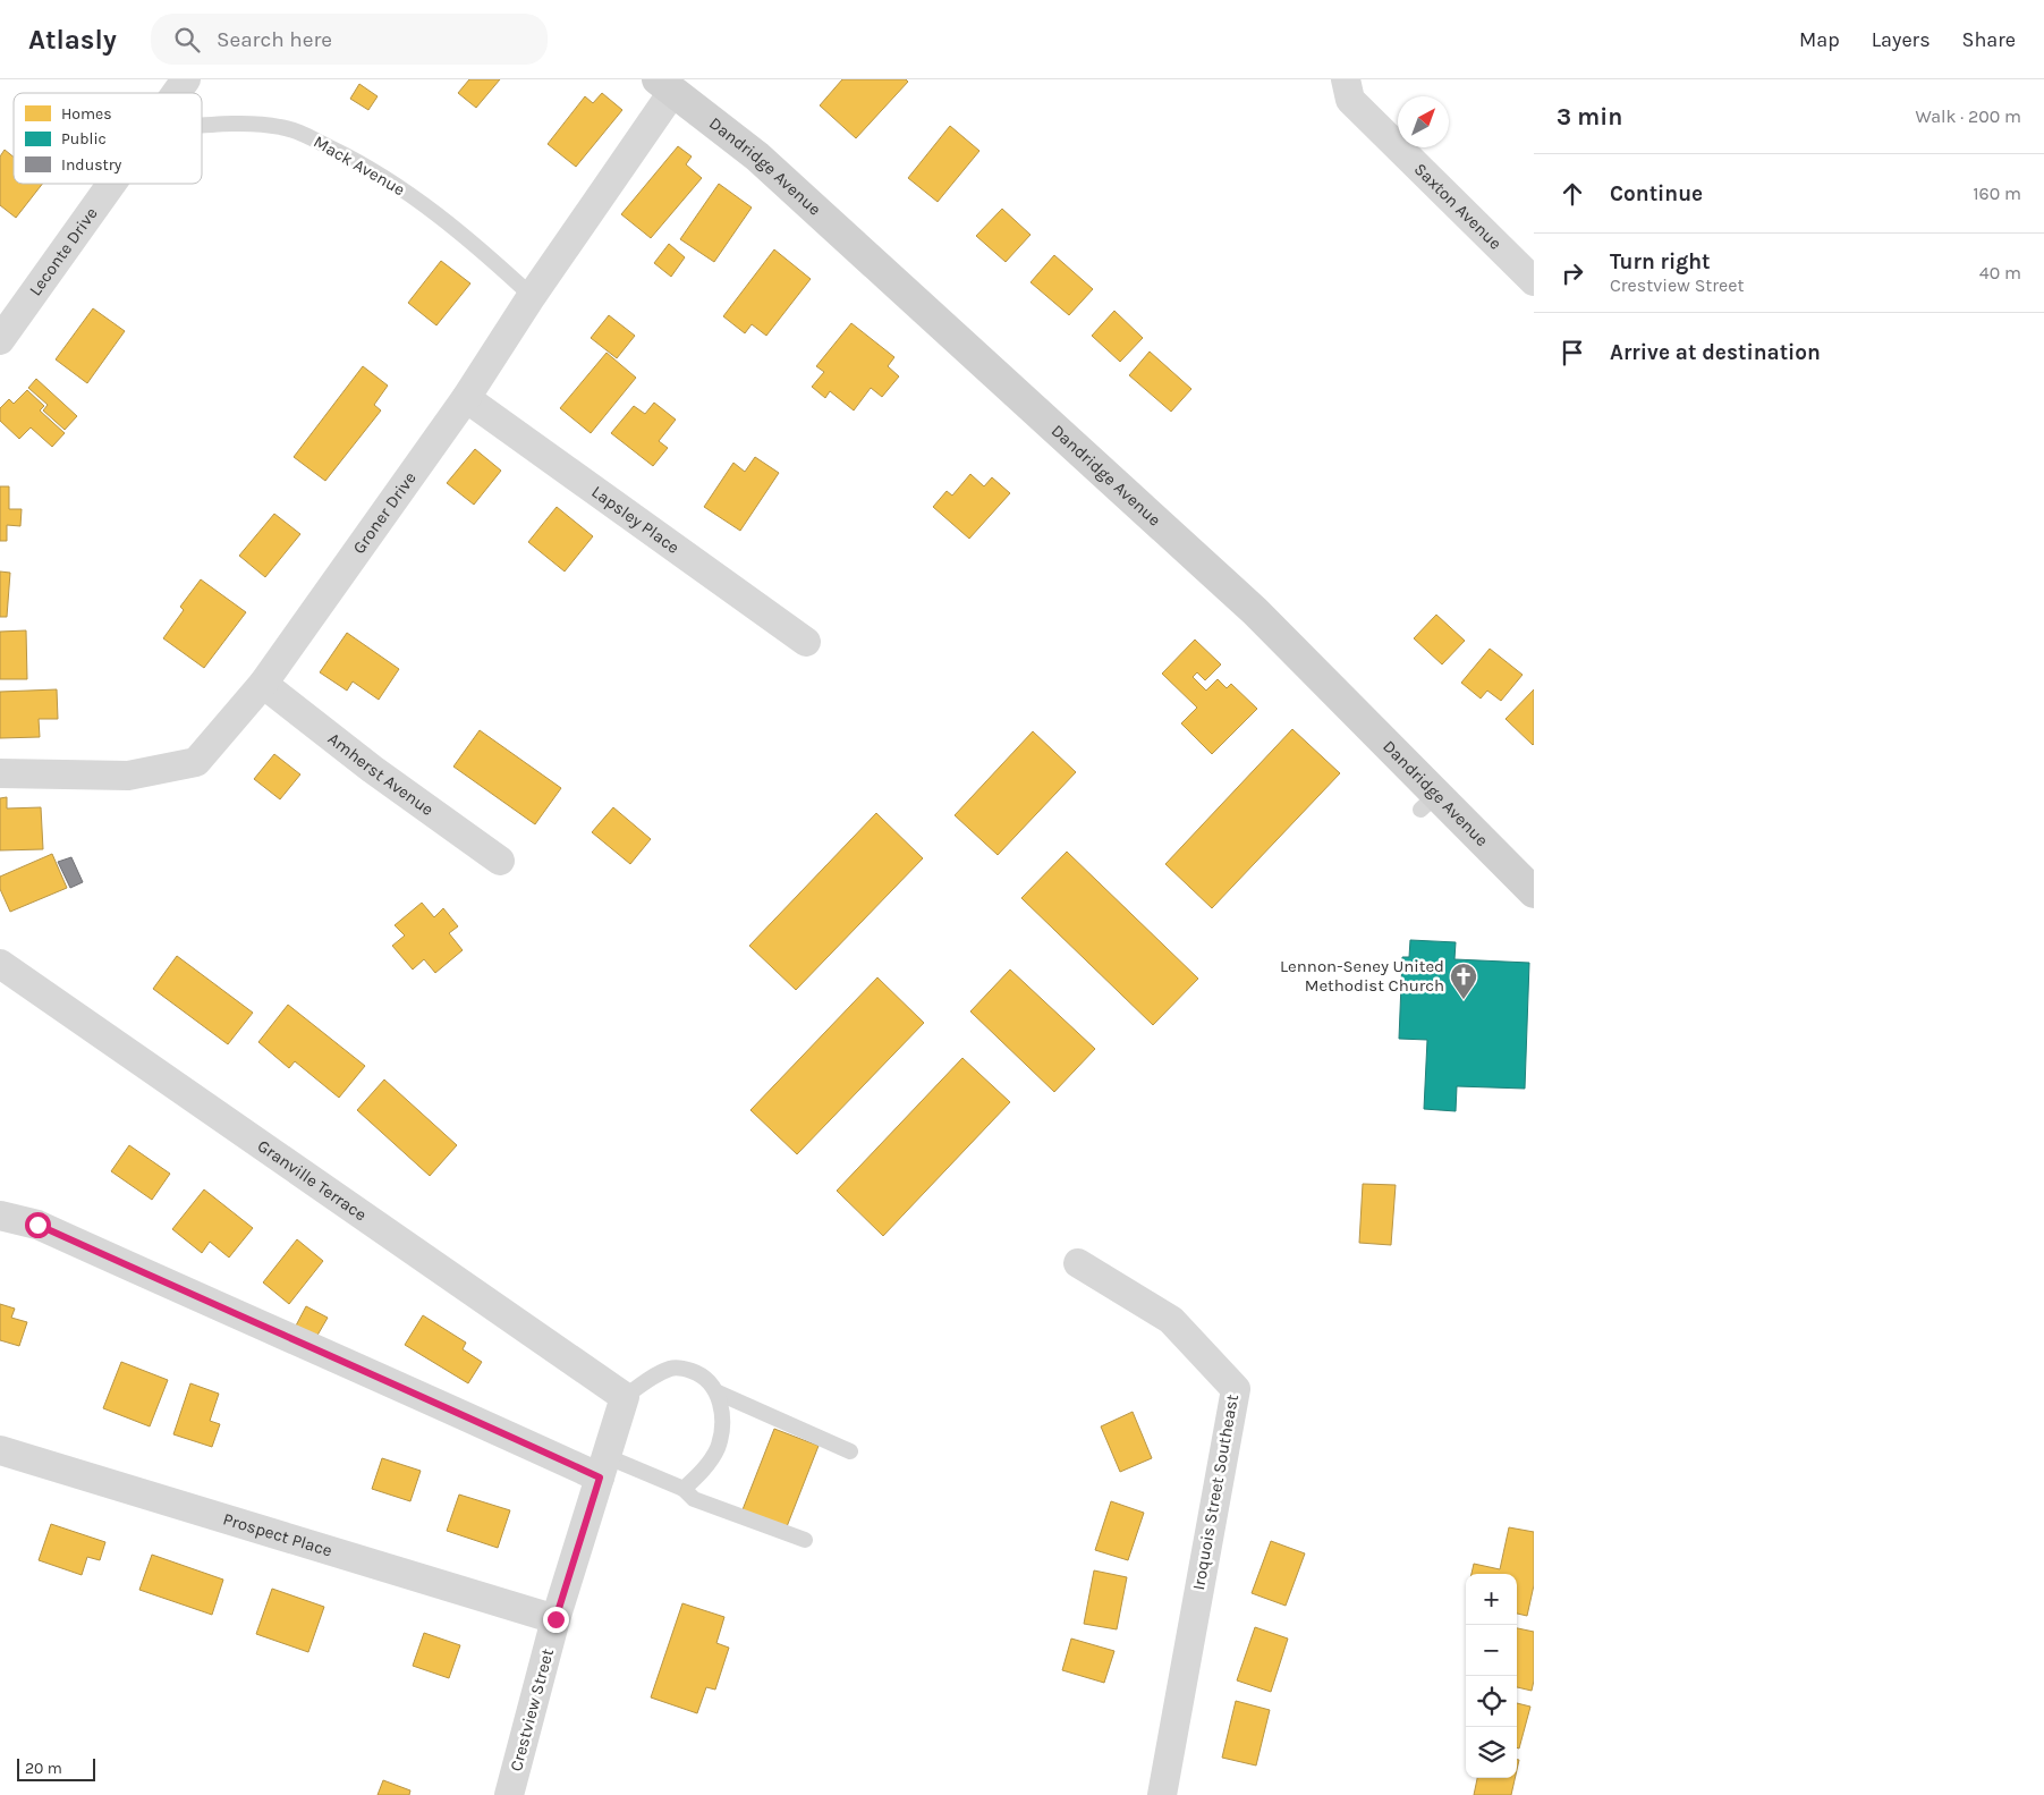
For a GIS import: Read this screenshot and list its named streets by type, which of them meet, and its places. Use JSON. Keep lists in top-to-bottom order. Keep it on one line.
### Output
{"streets":{"street":["Dandridge Avenue","Saxton Avenue","Leconte Drive","Groner Drive","Lapsley Place","Amherst Avenue","Granville Terrace","Iroquois Street Southeast","Prospect Place","Crestview Street"],"lane":["Mack Avenue"]},"crossings":[["Mack Avenue","Groner Drive"],["Dandridge Avenue","Groner Drive"],["Groner Drive","Lapsley Place"],["Groner Drive","Amherst Avenue"],["Granville Terrace","Crestview Street"],["Prospect Place","Crestview Street"]],"places":{"church":["Lennon-Seney United Methodist Church"]},"legend":["Homes","Public","Industry"],"scale_bar":"20 m","north":"top right","page":{"header":"Atlasly","search":"Search here","nav":["Map","Layers","Share"],"heading":["3 min","Walk · 200 m"],"list":[["Continue","160 m"],["Turn right","Crestview Street","40 m"],"Arrive at destination"],"map_buttons":["+","−"],"scale":"20 m"}}
